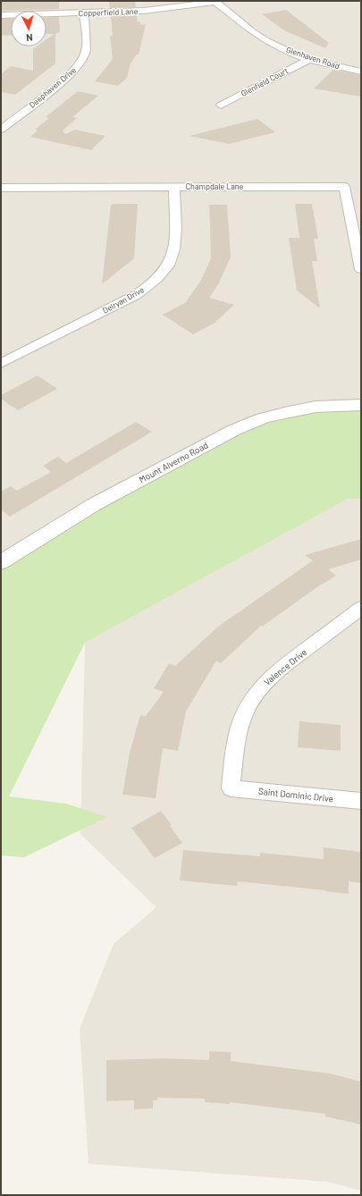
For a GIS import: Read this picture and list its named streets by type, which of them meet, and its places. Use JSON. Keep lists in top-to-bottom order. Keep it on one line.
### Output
{"streets":{"street":["Copperfield Lane","Glenhaven Road","Glenfield Court","Deephaven Drive","Champdale Lane","Delryan Drive","Mount Alverno Road","Valence Drive","Saint Dominic Drive"]},"crossings":[["Copperfield Lane","Glenhaven Road"],["Copperfield Lane","Deephaven Drive"],["Glenhaven Road","Glenfield Court"],["Champdale Lane","Delryan Drive"],["Valence Drive","Saint Dominic Drive"]],"north":"bottom"}
